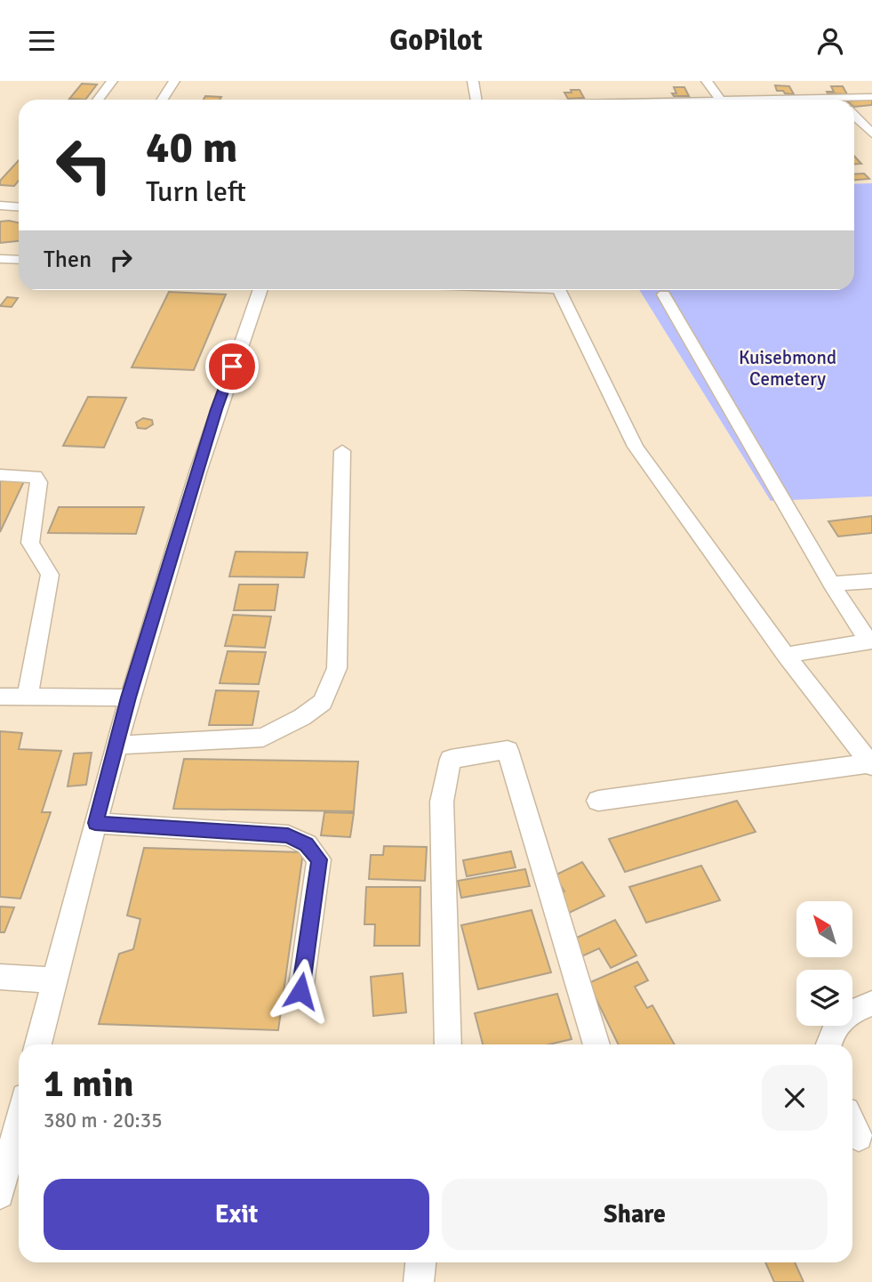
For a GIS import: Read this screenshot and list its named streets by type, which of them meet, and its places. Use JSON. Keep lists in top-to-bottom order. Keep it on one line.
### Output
{"parks":["Kuisebmond Cemetery"],"north":"top left","page":{"header":"GoPilot","turn":["40 m","Turn left"],"then":"Then","heading":["1 min","380 m · 20:35"],"buttons":["Exit","Share"]}}
